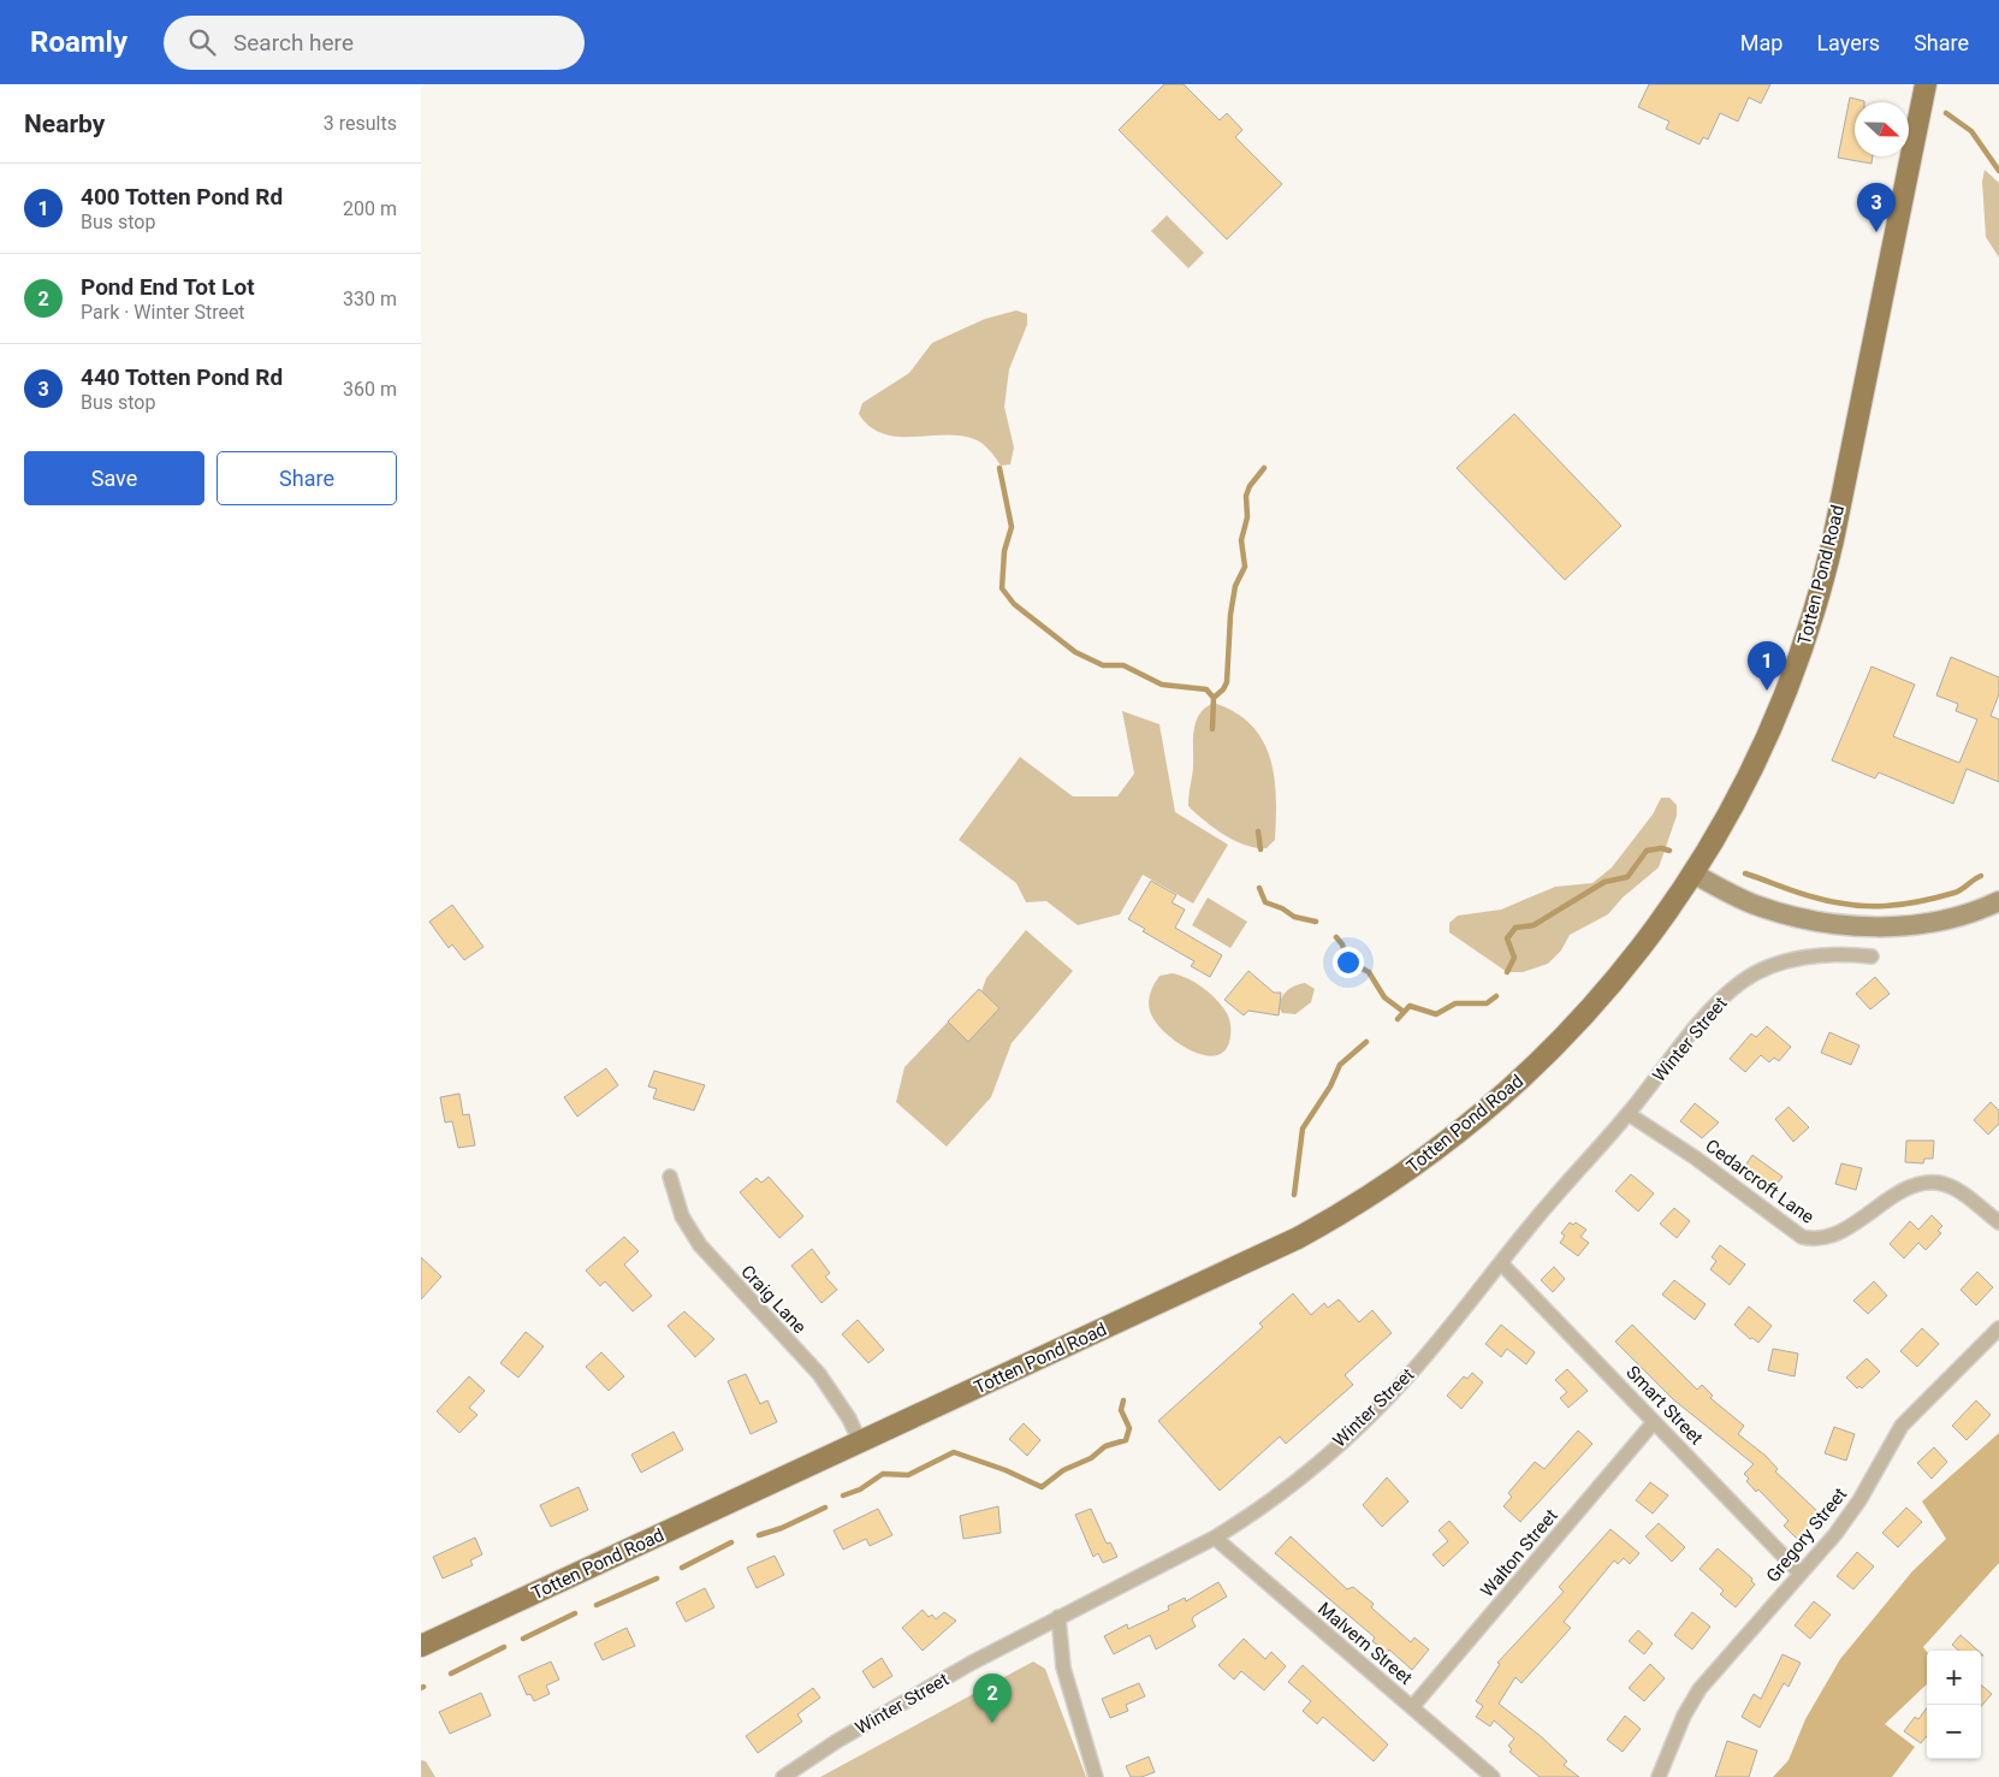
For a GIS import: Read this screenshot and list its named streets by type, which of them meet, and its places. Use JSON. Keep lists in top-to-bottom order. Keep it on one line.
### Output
{"streets":{"main road":["Totten Pond Road"],"street":["Winter Street","Cedarcroft Lane","Craig Lane","Smart Street","Gregory Street","Walton Street","Malvern Street"]},"crossings":[["Totten Pond Road","Craig Lane"],["Winter Street","Cedarcroft Lane"],["Winter Street","Smart Street"],["Winter Street","Malvern Street"],["Smart Street","Gregory Street"],["Smart Street","Walton Street"],["Walton Street","Malvern Street"]],"north":"right","page":{"header":"Roamly","search":"Search here","nav":["Map","Layers","Share"],"heading":["Nearby","3 results"],"list":[{"mark":"1","name":"400 Totten Pond Rd","note":"Bus stop","value":"200 m"},{"mark":"2","name":"Pond End Tot Lot","note":"Park · Winter Street","value":"330 m"},{"mark":"3","name":"440 Totten Pond Rd","note":"Bus stop","value":"360 m"}],"pins":["3","1","2"],"buttons":["Save","Share"],"map_buttons":["+","−"]}}
